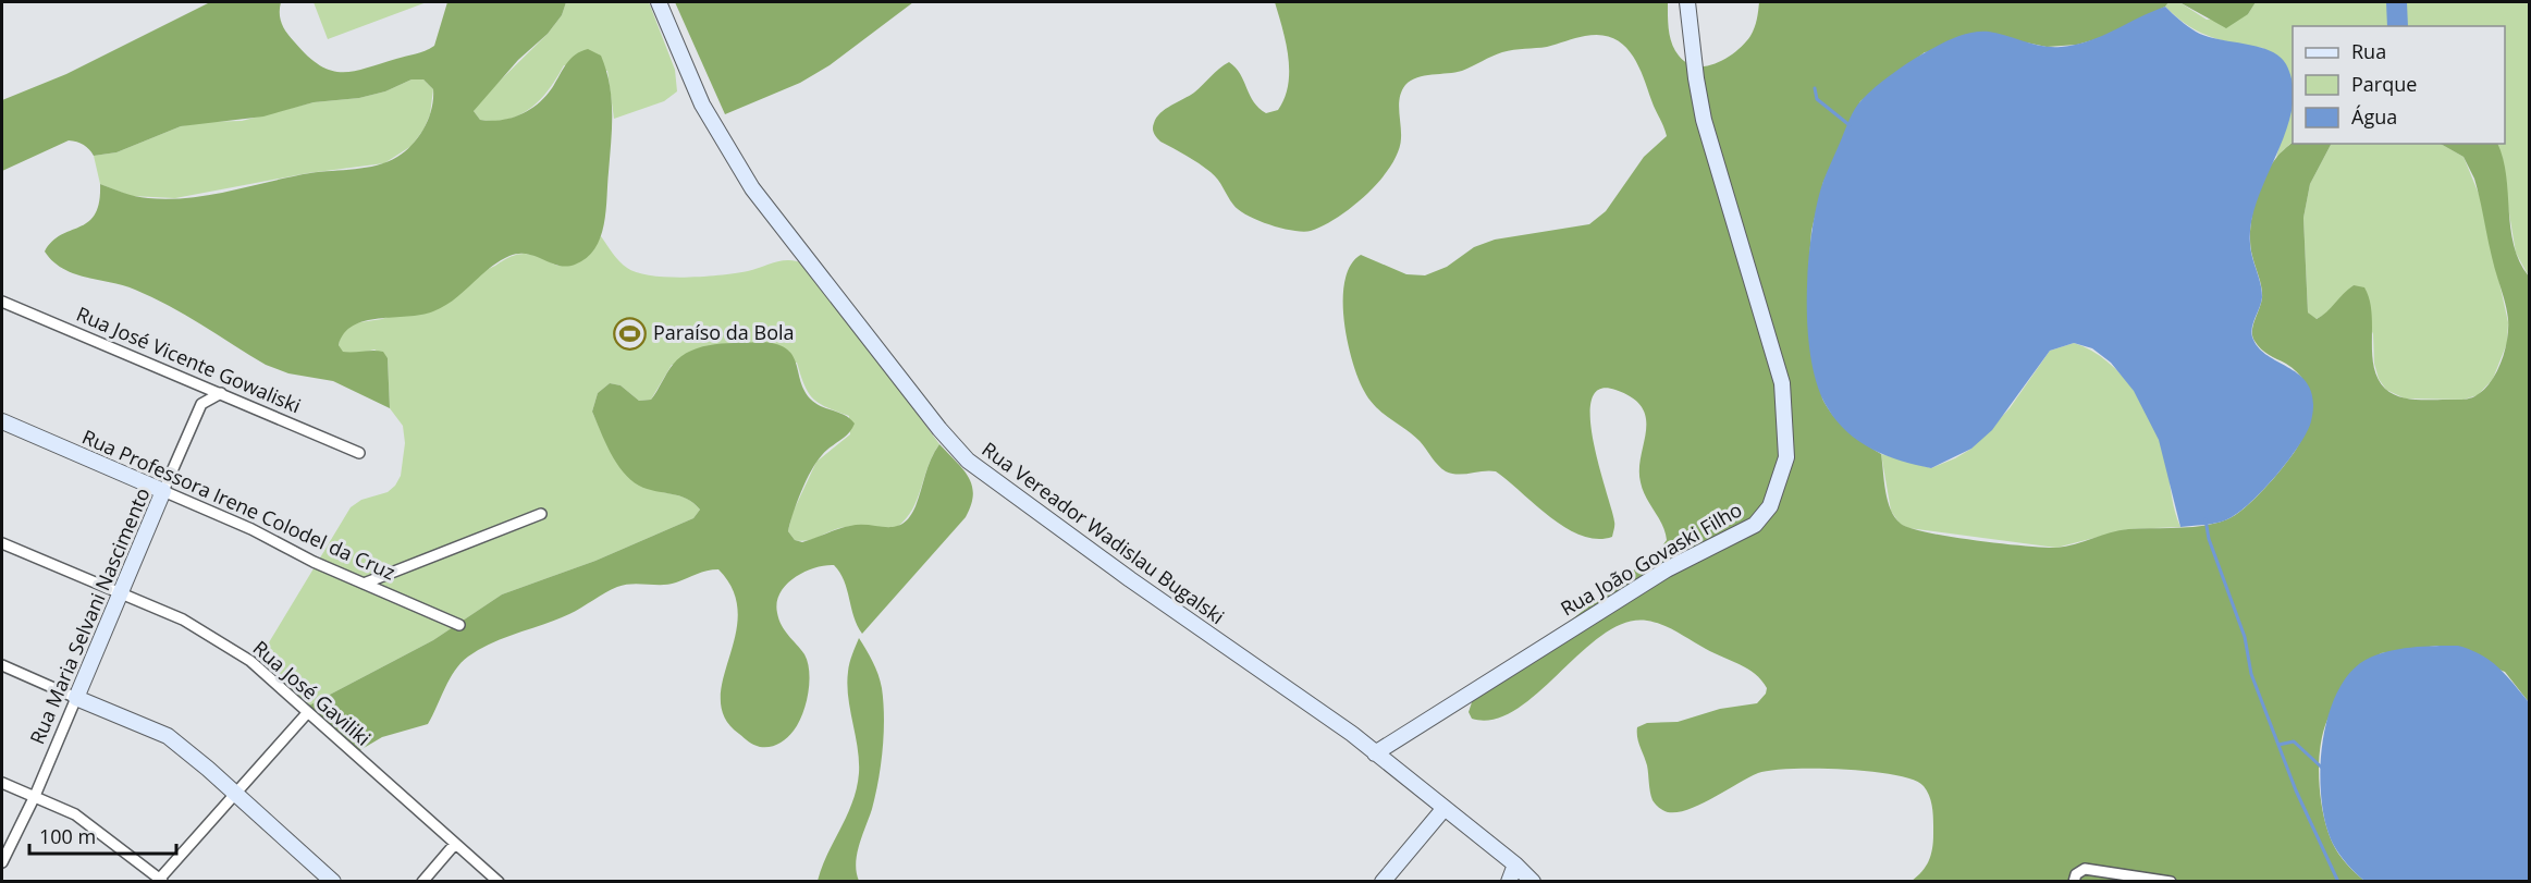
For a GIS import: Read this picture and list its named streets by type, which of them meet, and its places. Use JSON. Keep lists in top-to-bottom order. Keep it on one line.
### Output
{"streets":{"street":["Rua José Vicente Gowaliski","Rua Professora Irene Colodel da Cruz","Rua Vereador Wadislau Bugalski","Rua João Govaski Filho","Rua Maria Selvani Nascimento","Rua José Gaviliki"]},"crossings":[["Rua José Vicente Gowaliski","Rua Maria Selvani Nascimento"],["Rua Professora Irene Colodel da Cruz","Rua Maria Selvani Nascimento"],["Rua Vereador Wadislau Bugalski","Rua João Govaski Filho"],["Rua Maria Selvani Nascimento","Rua José Gaviliki"]],"places":{"sports":["Paraíso da Bola"]},"legend":["Rua","Parque","Água"],"scale_bar":"100 m"}
